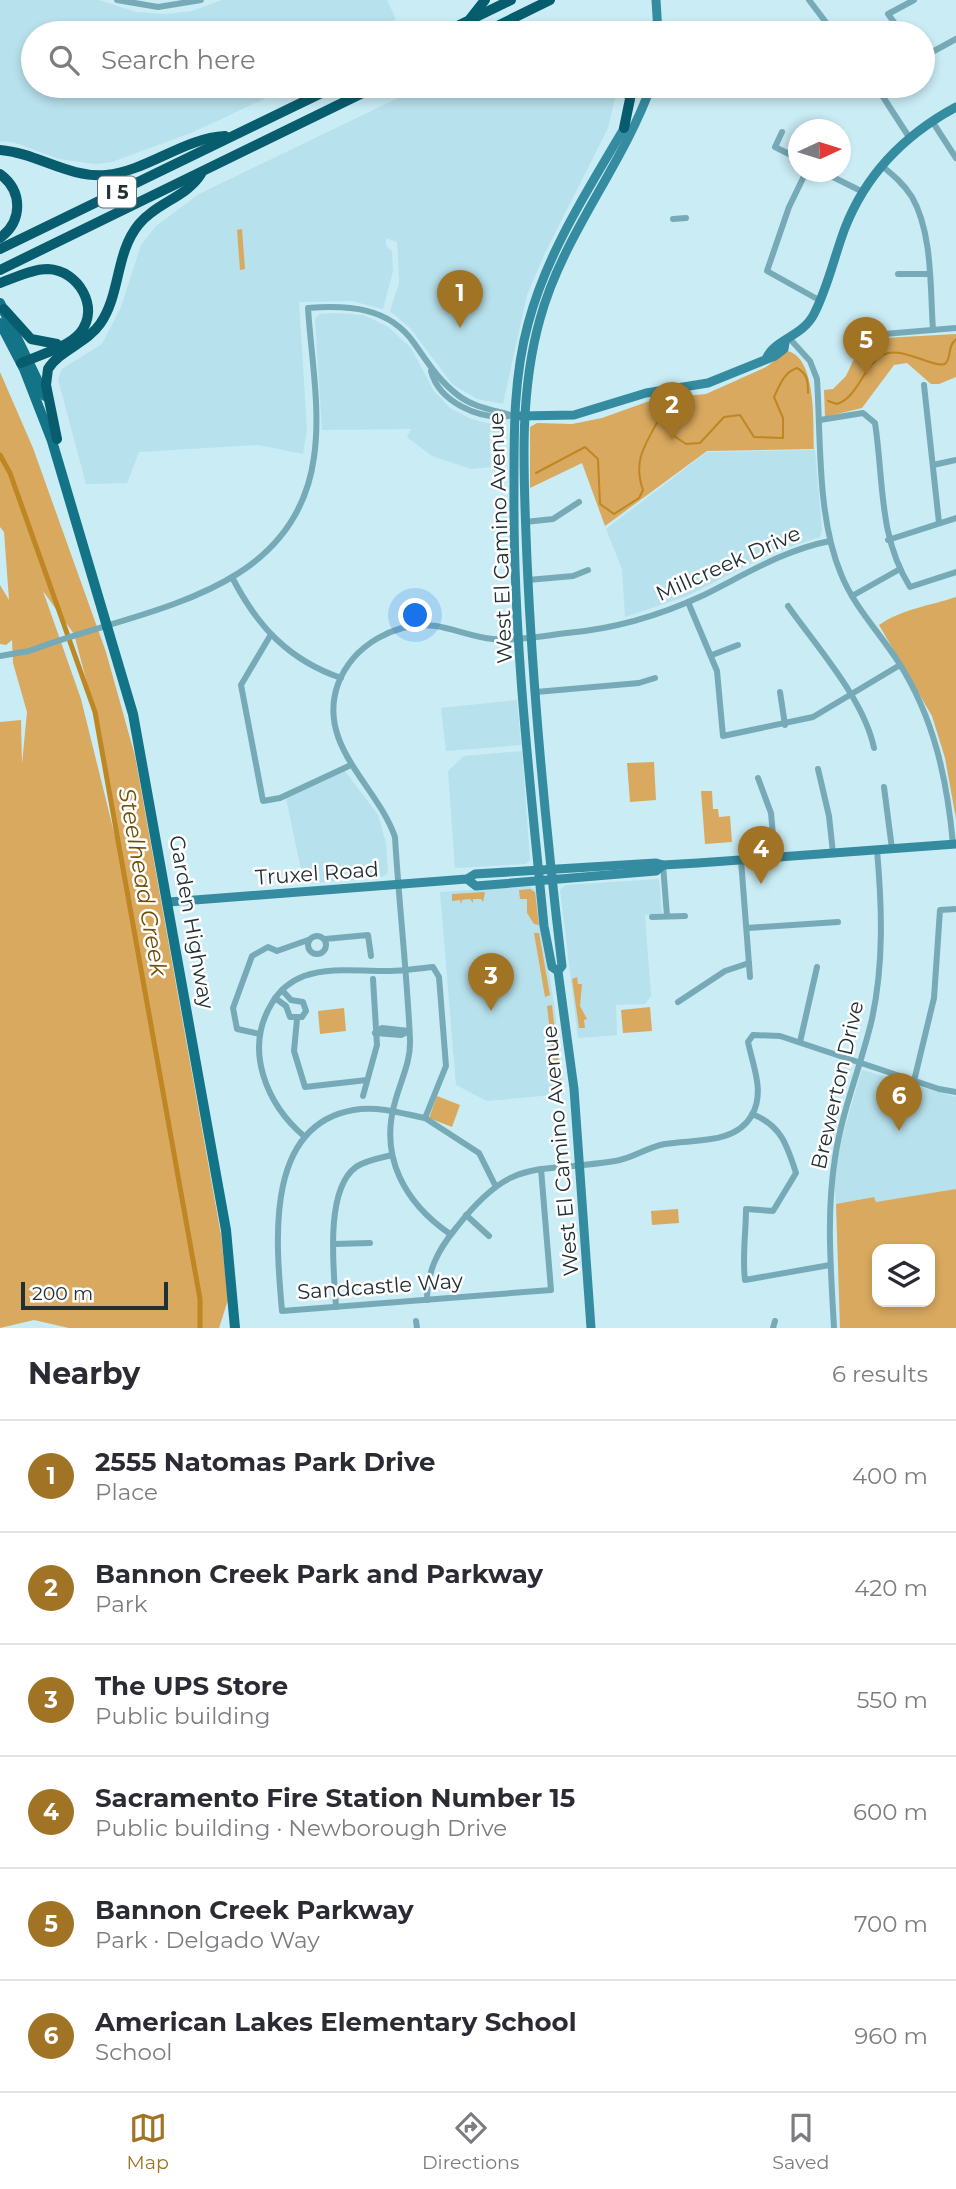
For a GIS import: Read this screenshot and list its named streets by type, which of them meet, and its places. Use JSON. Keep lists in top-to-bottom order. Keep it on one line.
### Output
{"streets":{"highway":["I 5"],"main road":["West El Camino Avenue","Truxel Road","Garden Highway"],"street":["Millcreek Drive","Brewerton Drive","Sandcastle Way"]},"crossings":[["West El Camino Avenue","Millcreek Drive"],["West El Camino Avenue","Truxel Road"],["Millcreek Drive","Truxel Road"],["Millcreek Drive","Sandcastle Way"],["Truxel Road","Garden Highway"],["Truxel Road","Brewerton Drive"]],"water":["Steelhead Creek"],"scale_bar":"200 m","north":"right","page":{"search":"Search here","pins":["1","5","2","4","3","6"],"scale":"200 m","heading":["Nearby","6 results"],"list":[{"mark":"1","name":"2555 Natomas Park Drive","note":"Place","value":"400 m"},{"mark":"2","name":"Bannon Creek Park and Parkway","note":"Park","value":"420 m"},{"mark":"3","name":"The UPS Store","note":"Public building","value":"550 m"},{"mark":"4","name":"Sacramento Fire Station Number 15","note":"Public building · Newborough Drive","value":"600 m"},{"mark":"5","name":"Bannon Creek Parkway","note":"Park · Delgado Way","value":"700 m"},{"mark":"6","name":"American Lakes Elementary School","note":"School","value":"960 m"}],"nav":["Map","Directions","Saved"]}}
